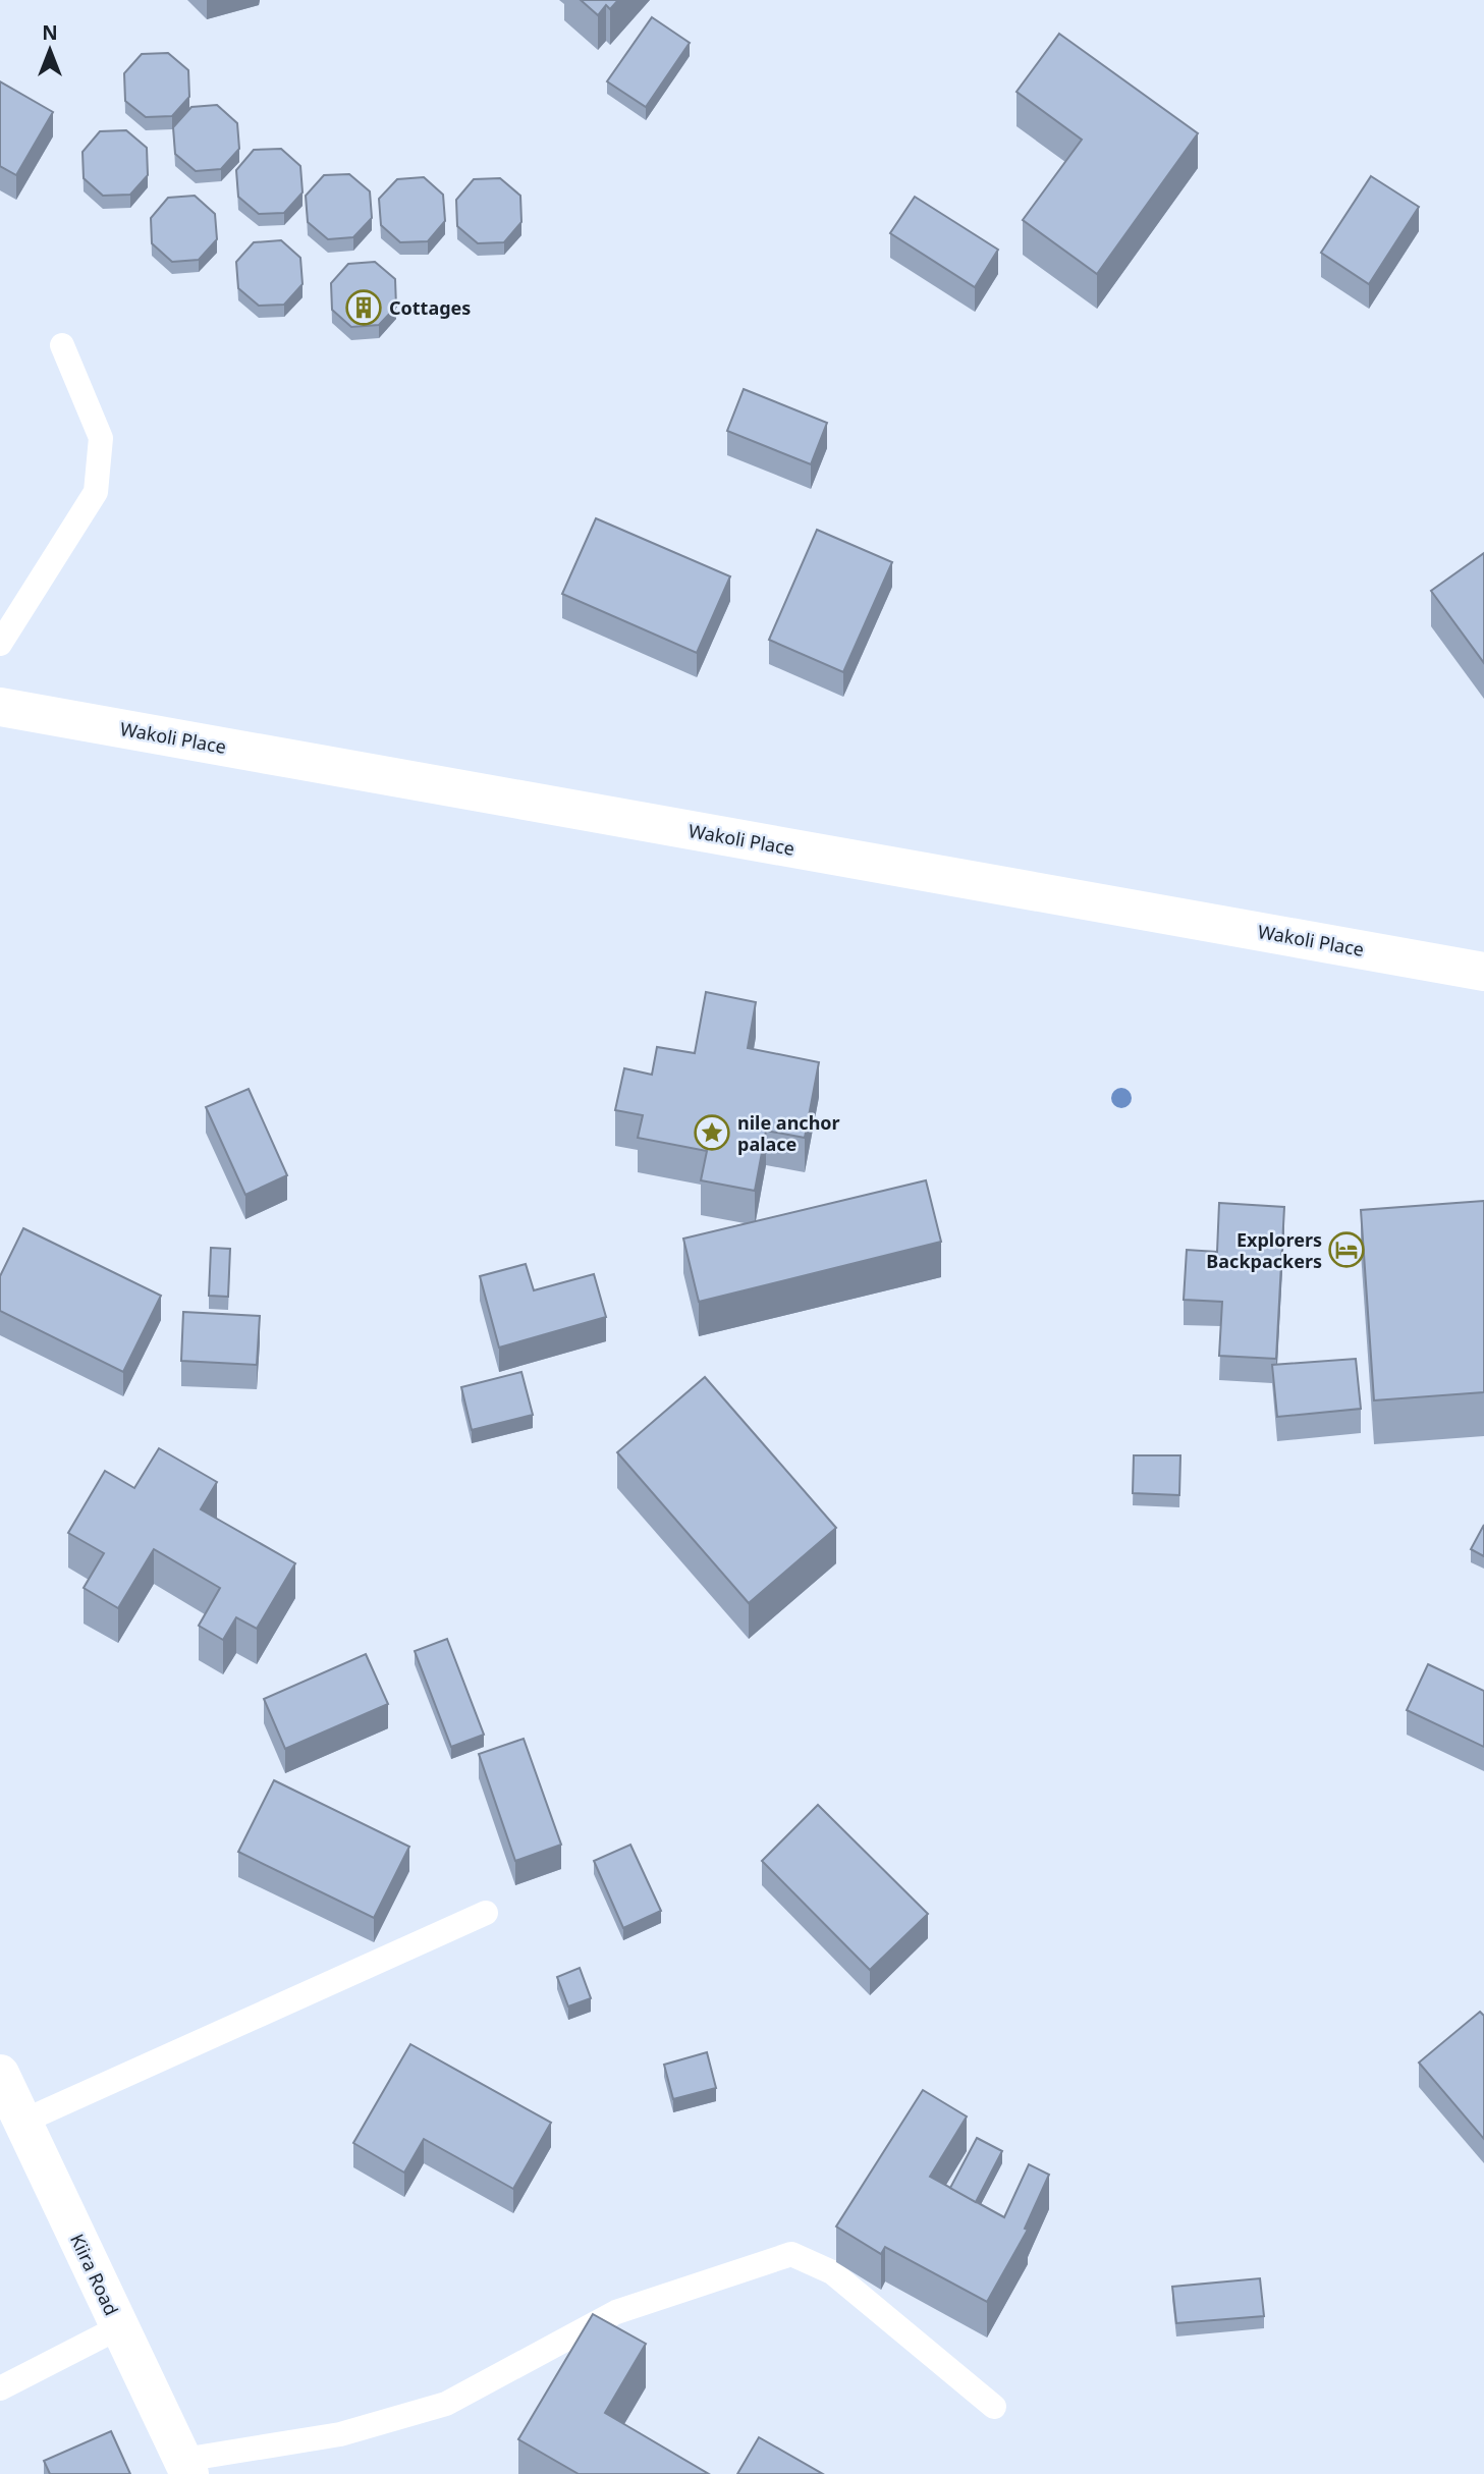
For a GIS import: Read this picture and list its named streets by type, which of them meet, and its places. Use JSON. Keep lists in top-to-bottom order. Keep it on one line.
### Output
{"streets":{"street":["Wakoli Place","Kiira Road"]},"places":{"building":["Cottages"],"place":["nile anchor palace"],"hotel":["Explorers Backpackers"]},"north":"top"}
